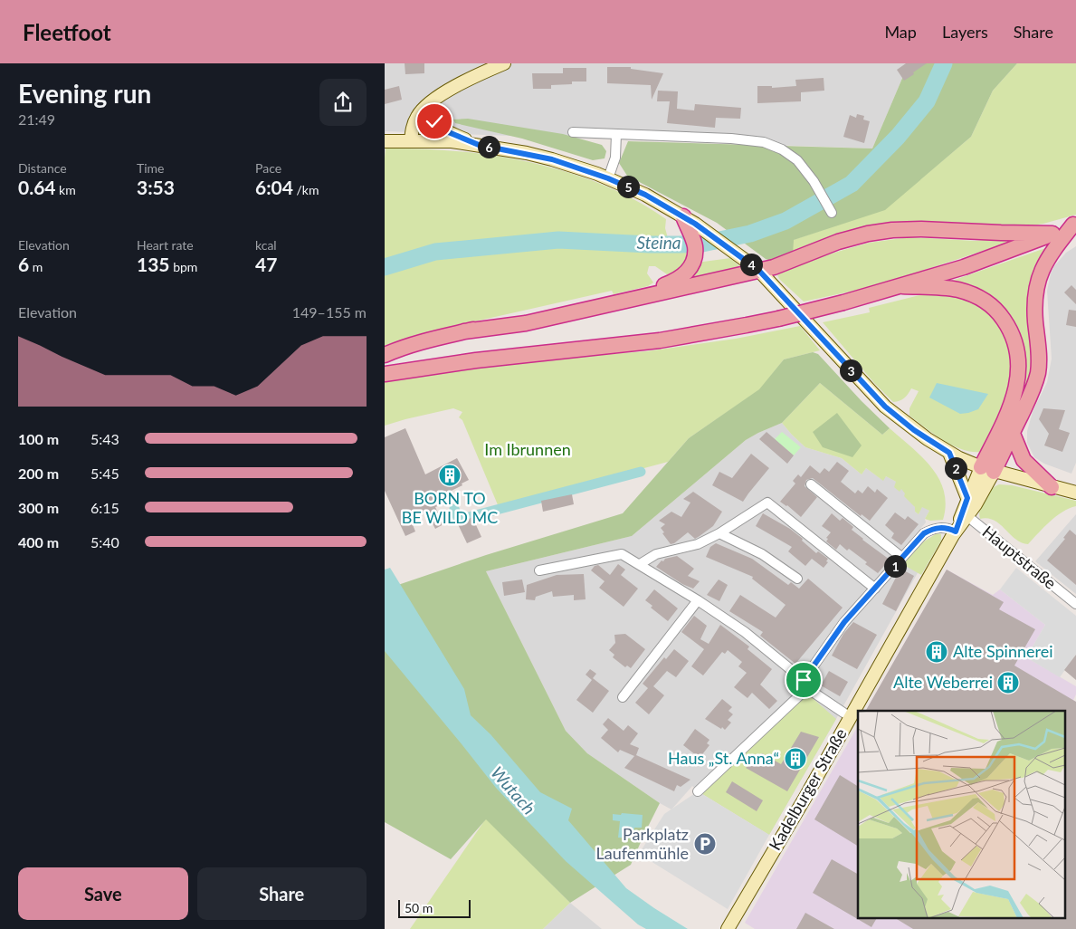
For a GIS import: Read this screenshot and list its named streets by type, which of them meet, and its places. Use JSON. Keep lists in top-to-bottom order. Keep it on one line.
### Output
{"streets":{"main road":["Kadelburger Straße"],"street":["Hauptstraße"]},"crossings":[["Hauptstraße","Kadelburger Straße"]],"water":["Steina","Wutach"],"parks":["Im Ibrunnen"],"places":{"building":["BORN TO BE WILD MC","Alte Spinnerei","Alte Weberrei","Haus „St. Anna“"],"parking":["Parkplatz Laufenmühle"]},"scale_bar":"50 m","page":{"header":"Fleetfoot","nav":["Map","Layers","Share"],"heading":["Evening run","21:49"],"pins":["6","5","4","3","2","1"],"stats":[["Distance","0.64 km"],["Time","3:53"],["Pace","6:04 /km"],["Elevation","6 m"],["Heart rate","135 bpm"],["kcal","47"]],"chart":["Elevation","149–155 m"],"list":[{"name":"100 m","note":"5:43"},{"name":"200 m","note":"5:45"},{"name":"300 m","note":"6:15"},{"name":"400 m","note":"5:40"}],"buttons":["Save","Share"],"scale":"50 m"}}
